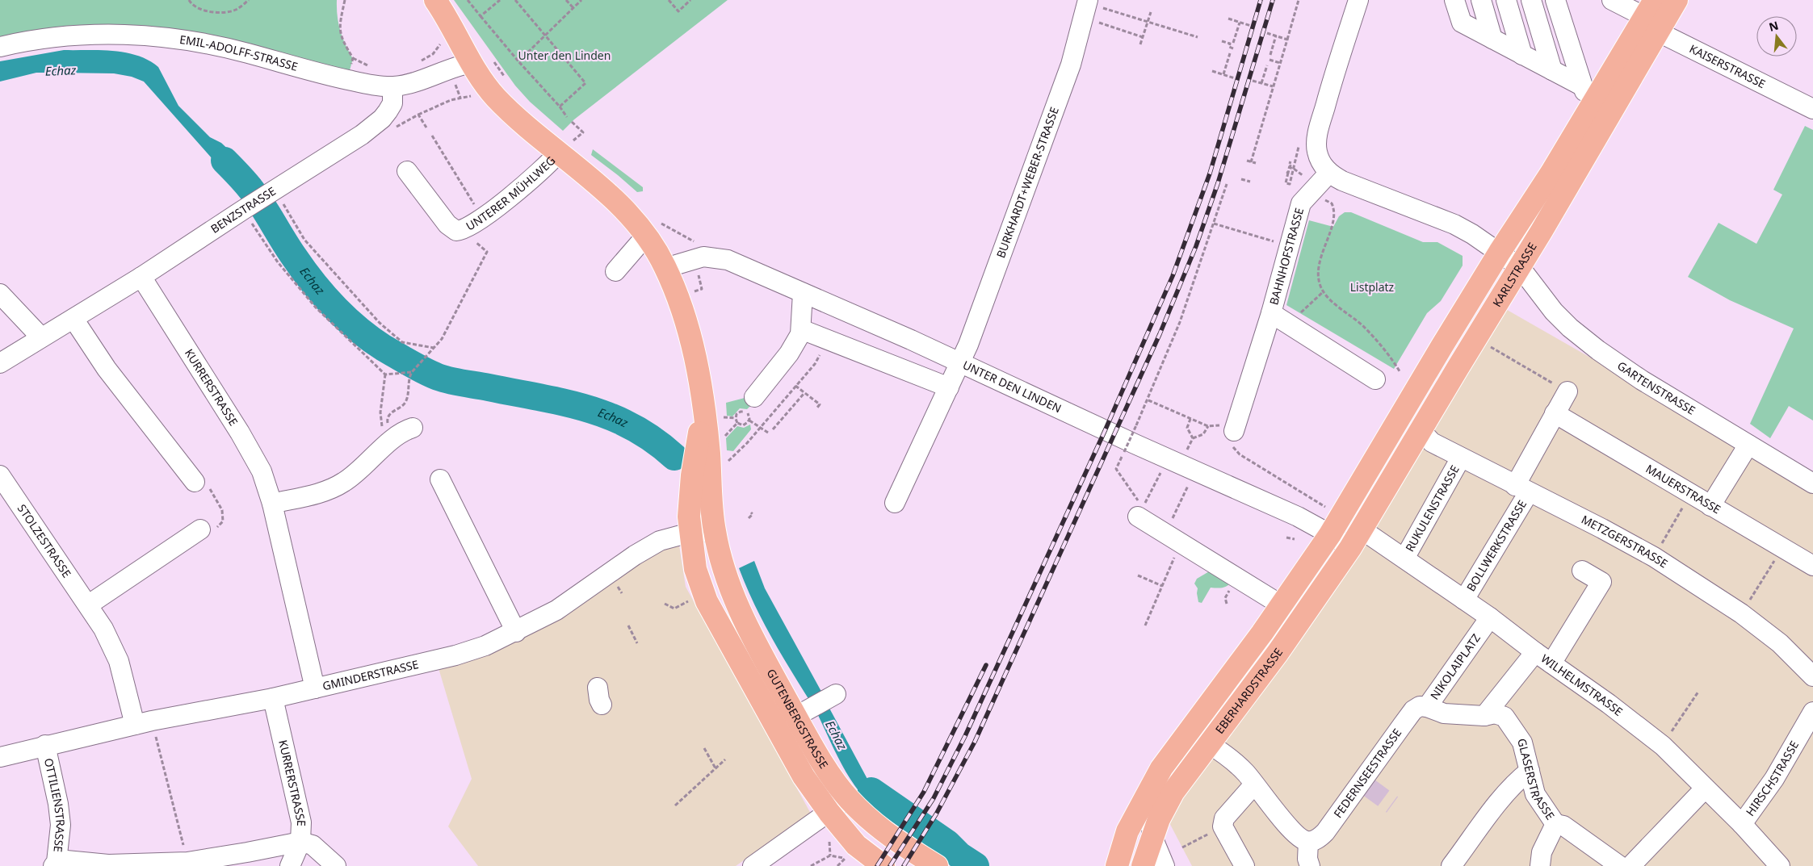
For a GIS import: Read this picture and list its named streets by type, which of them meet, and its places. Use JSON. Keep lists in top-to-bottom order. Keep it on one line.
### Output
{"streets":{"main road":["KARLSTRASSE","EBERHARDSTRASSE","GUTENBERGSTRASSE"],"street":["EMIL-ADOLFF-STRASSE","KAISERSTRASSE","BURKHARDT+WEBER-STRASSE","UNTERER MÜHLWEG","BENZSTRASSE","BAHNHOFSTRASSE","UNTER DEN LINDEN","KURRERSTRASSE","GARTENSTRASSE","MAUERSTRASSE","RUKULENSTRASSE","STOLZESTRASSE","METZGERSTRASSE","BOLLWERKSTRASSE","NIKOLAIPLATZ","GMINDERSTRASSE","WILHELMSTRASSE","FEDERNSEESTRASSE","GLASERSTRASSE","HIRSCHSTRASSE","OTTILIENSTRASSE"]},"crossings":[["EMIL-ADOLFF-STRASSE","BENZSTRASSE"],["KAISERSTRASSE","KARLSTRASSE"],["BURKHARDT+WEBER-STRASSE","UNTER DEN LINDEN"],["BENZSTRASSE","KURRERSTRASSE"],["KARLSTRASSE","UNTER DEN LINDEN"],["KARLSTRASSE","GARTENSTRASSE"],["KARLSTRASSE","METZGERSTRASSE"],["KARLSTRASSE","WILHELMSTRASSE"],["KARLSTRASSE","EBERHARDSTRASSE"],["UNTER DEN LINDEN","EBERHARDSTRASSE"],["KURRERSTRASSE","GMINDERSTRASSE"],["MAUERSTRASSE","BOLLWERKSTRASSE"],["RUKULENSTRASSE","METZGERSTRASSE"],["RUKULENSTRASSE","WILHELMSTRASSE"],["STOLZESTRASSE","GMINDERSTRASSE"],["METZGERSTRASSE","BOLLWERKSTRASSE"],["BOLLWERKSTRASSE","WILHELMSTRASSE"],["NIKOLAIPLATZ","WILHELMSTRASSE"],["NIKOLAIPLATZ","FEDERNSEESTRASSE"],["NIKOLAIPLATZ","GLASERSTRASSE"],["GMINDERSTRASSE","GUTENBERGSTRASSE"],["GMINDERSTRASSE","OTTILIENSTRASSE"],["WILHELMSTRASSE","HIRSCHSTRASSE"]],"water":["Echaz"],"parks":["Unter den Linden","Listplatz"],"north":"top"}
